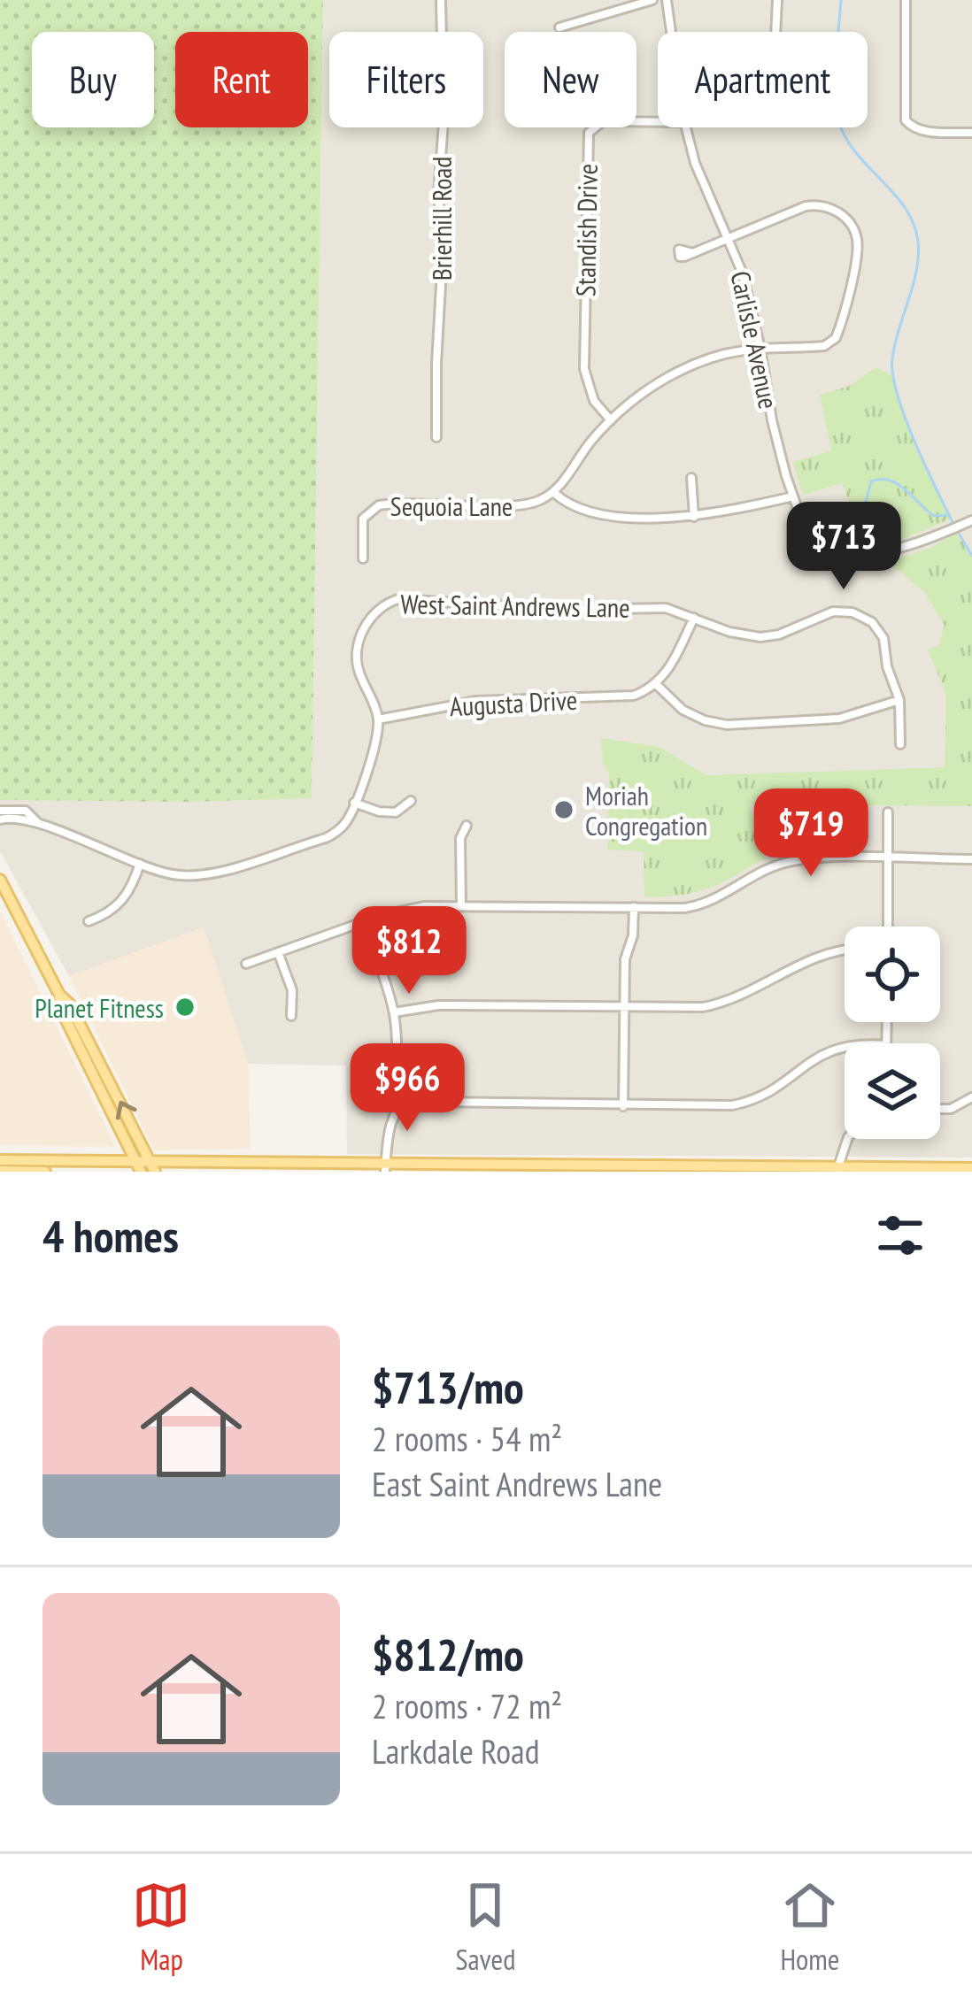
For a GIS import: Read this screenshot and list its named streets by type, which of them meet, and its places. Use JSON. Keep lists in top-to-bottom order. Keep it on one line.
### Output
{"streets":{"street":["Brierhill Road","Standish Drive","Carlisle Avenue","Sequoia Lane","West Saint Andrews Lane","Augusta Drive"]},"crossings":[["West Saint Andrews Lane","Augusta Drive"]],"places":["Moriah Congregation","Planet Fitness"],"page":{"chip":["Buy","Rent","Filters","New","Apartment"],"price":["$713","$719","$812","$966"],"heading":"4 homes","list":[{"name":"$713/mo","note":"2 rooms · 54 m² · East Saint Andrews Lane"},{"name":"$812/mo","note":"2 rooms · 72 m² · Larkdale Road"}],"tabs":["Map","Saved","Home"]}}
